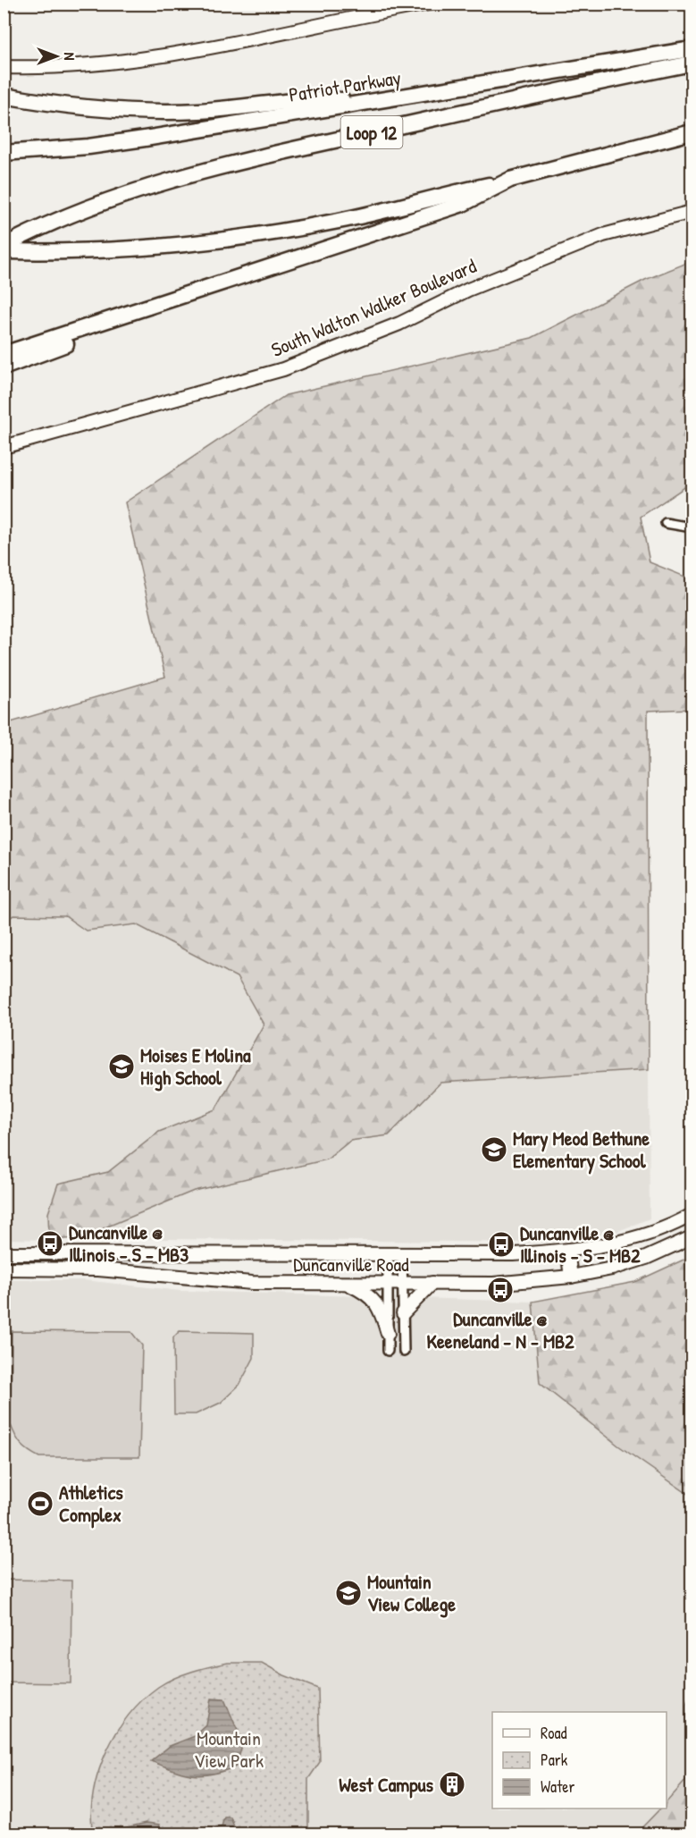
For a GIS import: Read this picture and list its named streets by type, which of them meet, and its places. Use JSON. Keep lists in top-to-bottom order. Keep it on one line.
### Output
{"streets":{"highway":["Patriot Parkway","Loop 12"],"main road":["South Walton Walker Boulevard","Duncanville Road"]},"parks":["Mountain View Park"],"places":{"school or university":["Moises E Molina High School","Mary Meod Bethune Elementary School","Mountain View College"],"bus stop":["Duncanville @ Illinois - S - MB3","Duncanville @ Illinois - S - MB2","Duncanville @ Keeneland - N - MB2"],"sports":["Athletics Complex"],"building":["West Campus"]},"legend":["Road","Park","Water"],"north":"right"}
